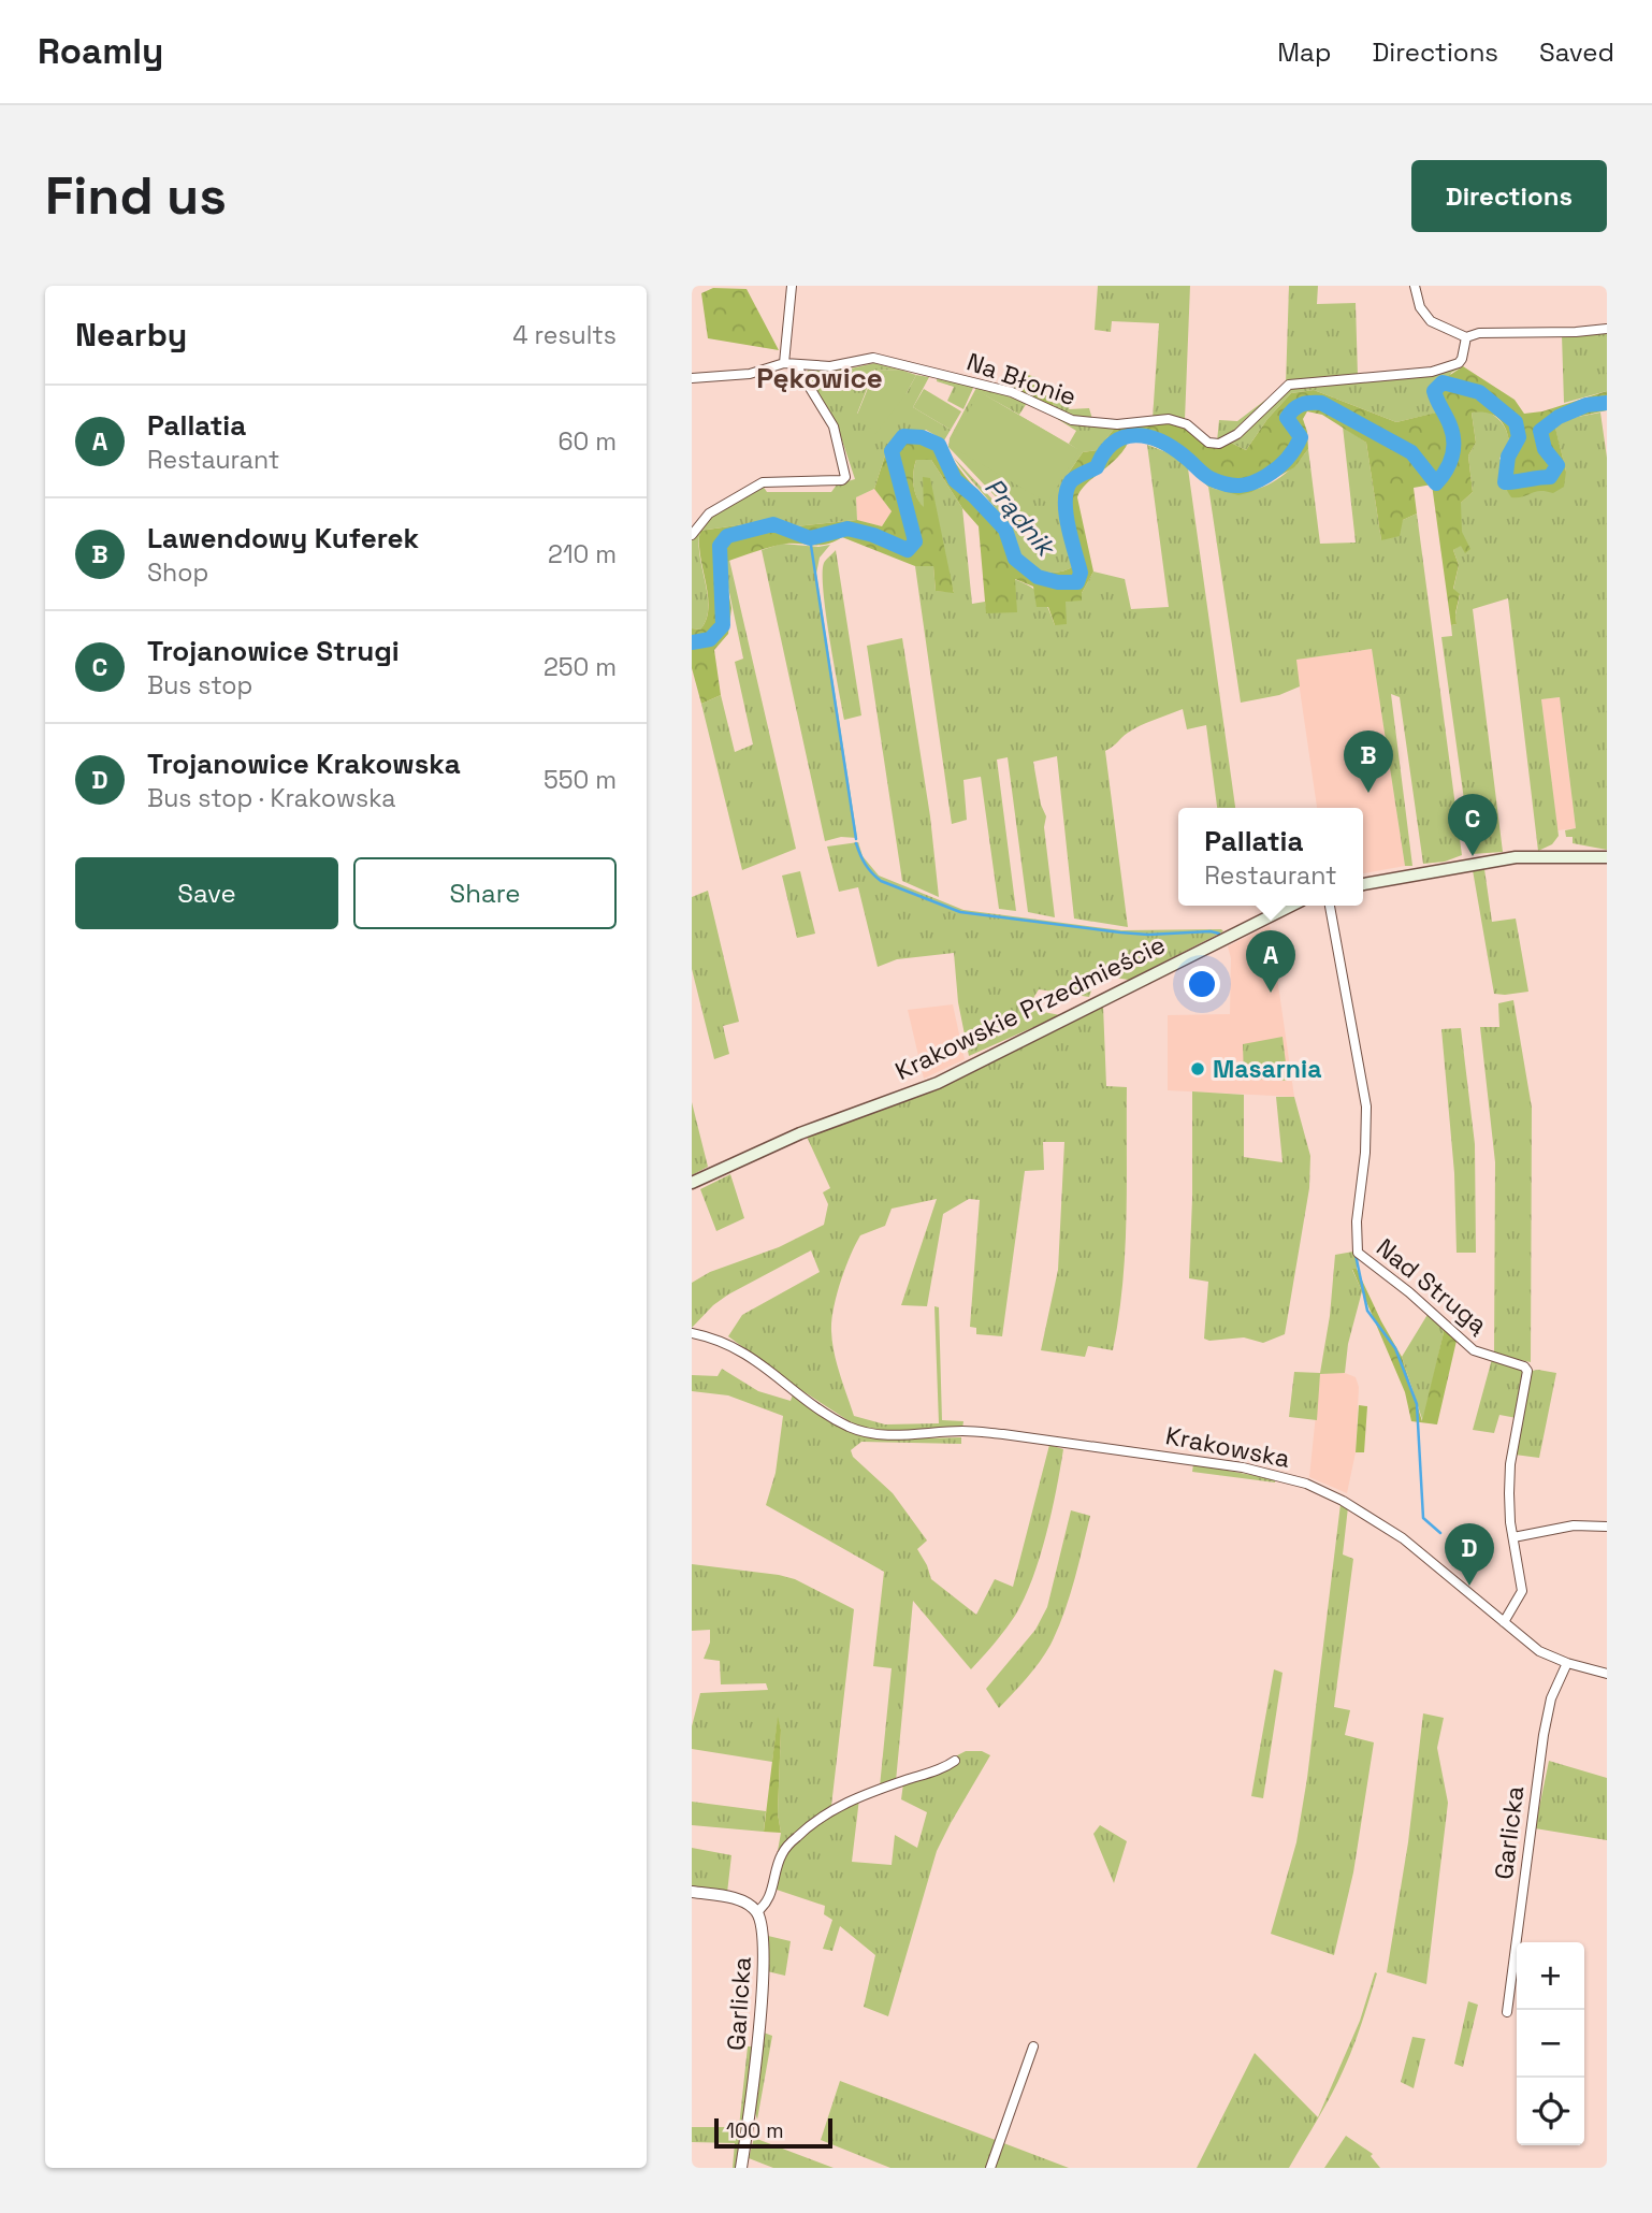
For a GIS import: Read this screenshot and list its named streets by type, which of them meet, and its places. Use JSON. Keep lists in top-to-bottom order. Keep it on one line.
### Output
{"streets":{"main road":["Krakowskie Przedmieście"],"street":["Na Błonie","Nad Strugą","Krakowska","Garlicka"]},"crossings":[["Nad Strugą","Krakowska"],["Krakowska","Garlicka"]],"districts":["Pękowice"],"water":["Prądnik"],"places":["Masarnia"],"scale_bar":"100 m","page":{"header":"Roamly","nav":["Map","Directions","Saved"],"buttons":["Directions",["Save","Share"]],"title":"Find us","heading":["Nearby","4 results"],"list":[{"mark":"A","name":"Pallatia","note":"Restaurant","value":"60 m"},{"mark":"B","name":"Lawendowy Kuferek","note":"Shop","value":"210 m"},{"mark":"C","name":"Trojanowice Strugi","note":"Bus stop","value":"250 m"},{"mark":"D","name":"Trojanowice Krakowska","note":"Bus stop · Krakowska","value":"550 m"}],"pins":["B","C","A","D"],"popup":["Pallatia","Restaurant"],"map_buttons":["+","−"],"scale":"100 m"}}
